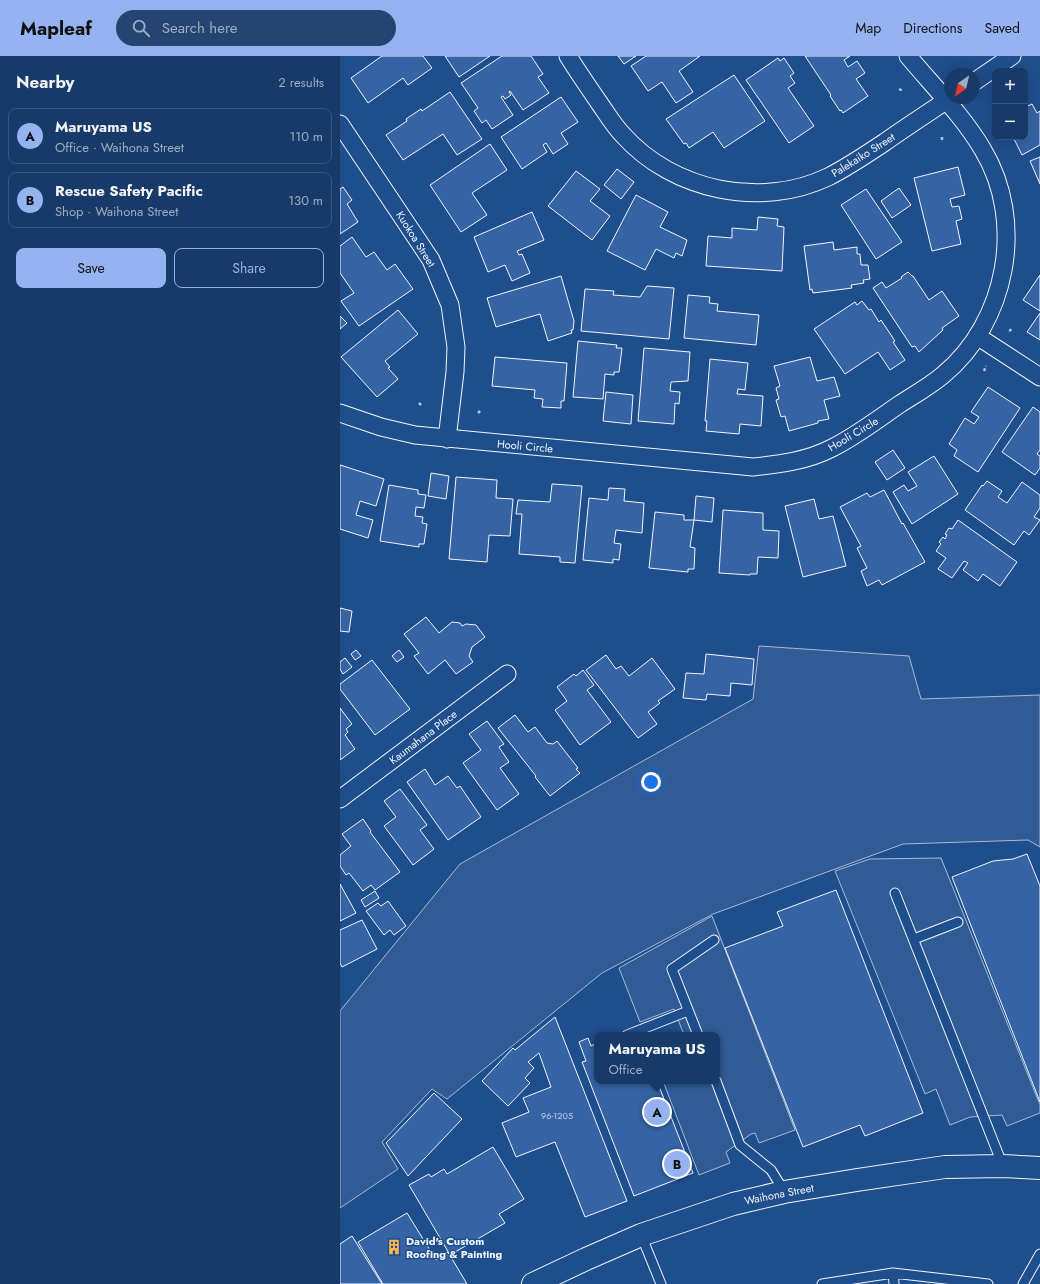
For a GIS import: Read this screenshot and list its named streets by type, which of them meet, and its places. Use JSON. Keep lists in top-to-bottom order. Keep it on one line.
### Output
{"streets":{"street":["Palekaiko Street","Kuokoa Street","Hooli Circle","Kaumahana Place","Waihona Street"]},"crossings":[["Kuokoa Street","Hooli Circle"]],"places":{"building":["David's Custom Roofing & Painting"]},"house_numbers":["96-1205"],"north":"bottom left","page":{"header":"Mapleaf","search":"Search here","nav":["Map","Directions","Saved"],"heading":["Nearby","2 results"],"map_buttons":["+","−"],"list":[{"mark":"A","name":"Maruyama US","note":"Office · Waihona Street","value":"110 m"},{"mark":"B","name":"Rescue Safety Pacific","note":"Shop · Waihona Street","value":"130 m"}],"buttons":["Save","Share"],"popup":["Maruyama US","Office"],"pins":["A","B"]}}
